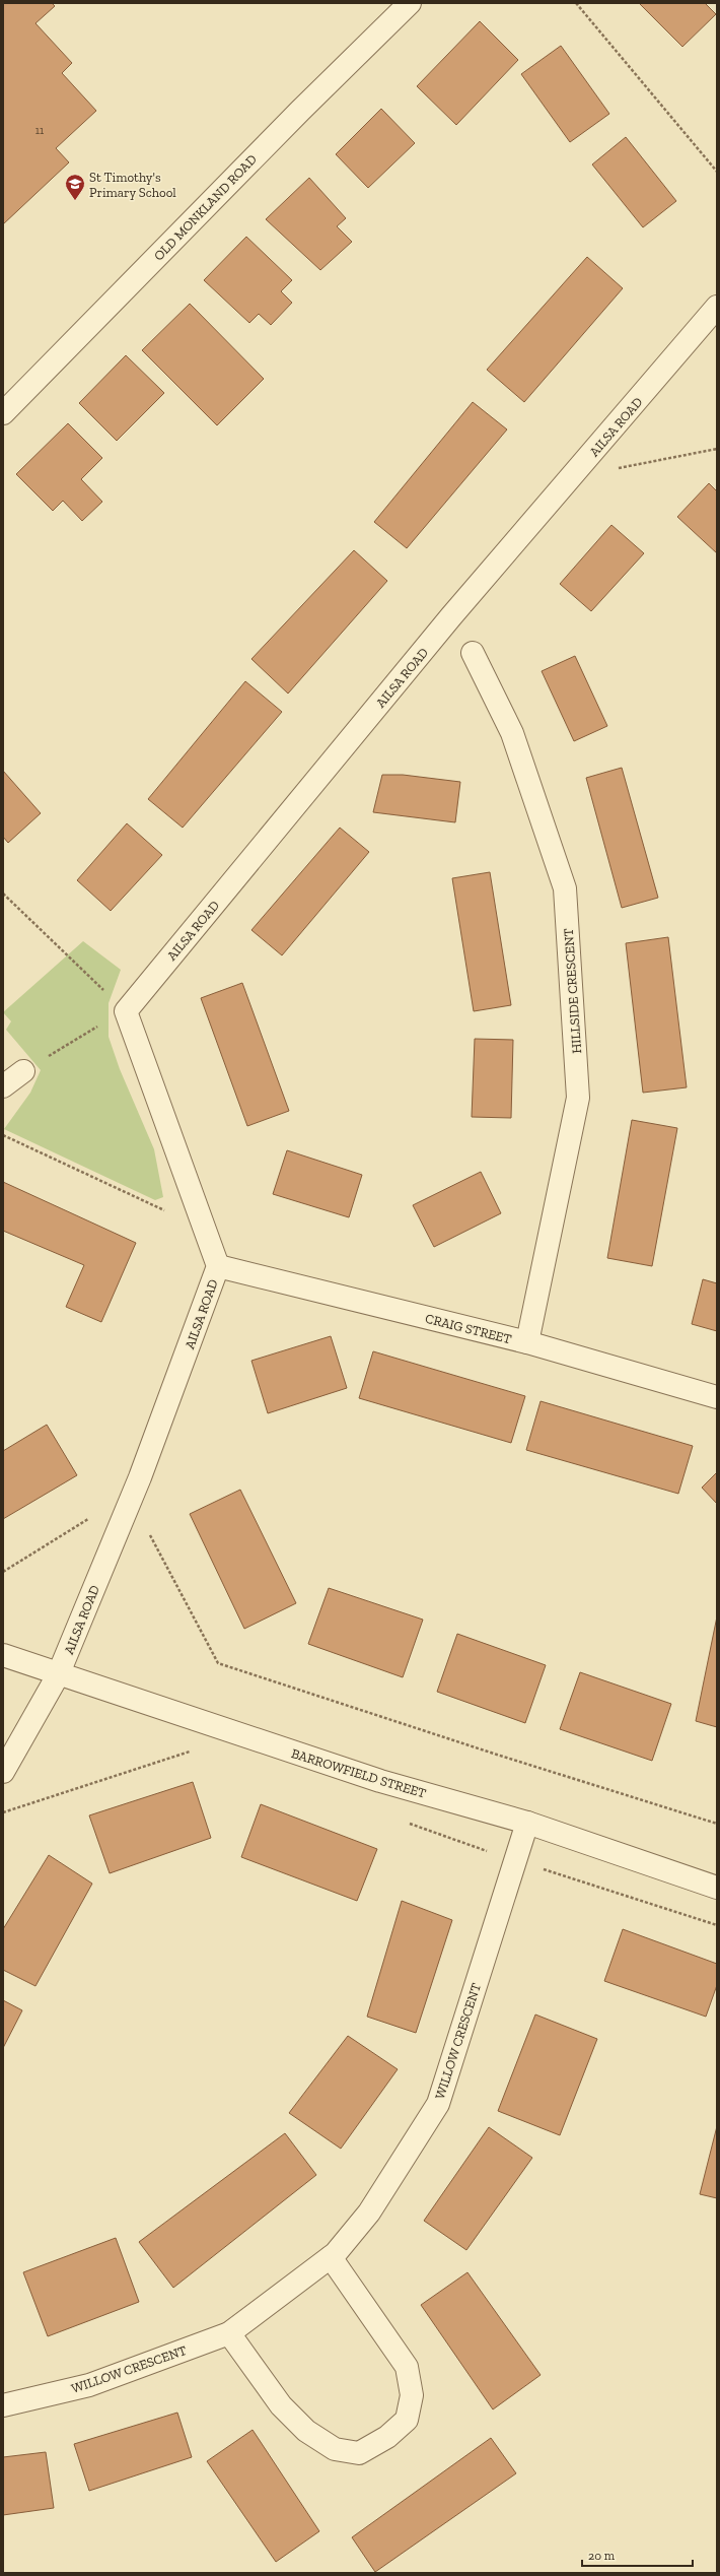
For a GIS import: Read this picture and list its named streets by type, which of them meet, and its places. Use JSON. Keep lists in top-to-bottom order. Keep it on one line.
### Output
{"streets":{"street":["OLD MONKLAND ROAD","AILSA ROAD","HILLSIDE CRESCENT","CRAIG STREET","BARROWFIELD STREET","WILLOW CRESCENT"]},"crossings":[["AILSA ROAD","CRAIG STREET"],["AILSA ROAD","BARROWFIELD STREET"],["HILLSIDE CRESCENT","CRAIG STREET"],["BARROWFIELD STREET","WILLOW CRESCENT"]],"places":{"school or university":["St Timothy's Primary School"]},"house_numbers":["11"],"scale_bar":"20 m"}
